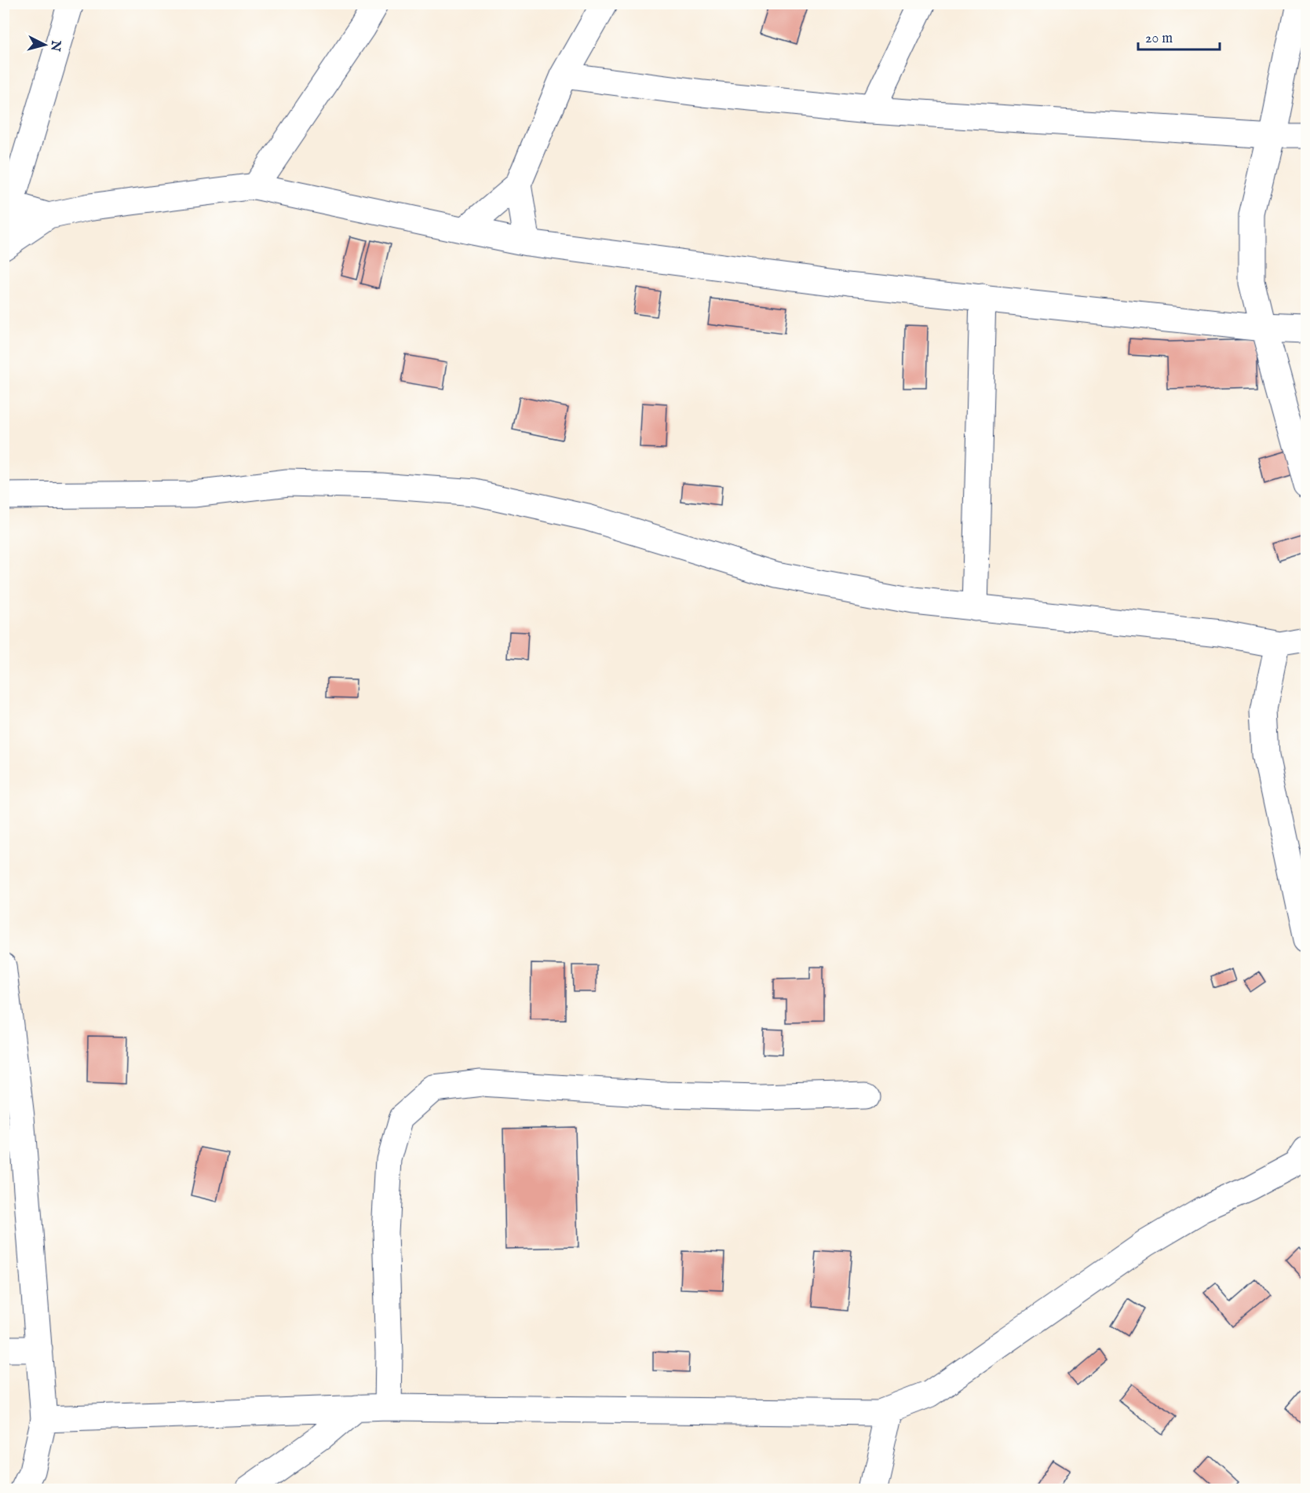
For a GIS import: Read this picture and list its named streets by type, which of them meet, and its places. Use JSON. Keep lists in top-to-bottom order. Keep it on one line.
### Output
{"scale_bar":"20 m","north":"right"}
